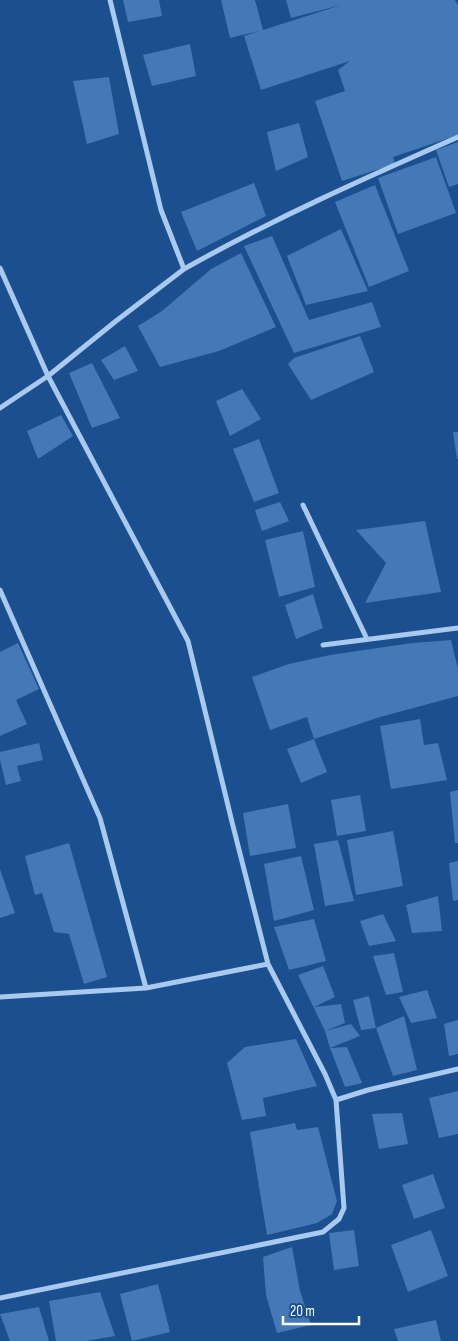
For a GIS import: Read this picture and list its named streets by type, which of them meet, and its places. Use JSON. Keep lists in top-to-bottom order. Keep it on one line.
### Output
{"scale_bar":"20 m"}
